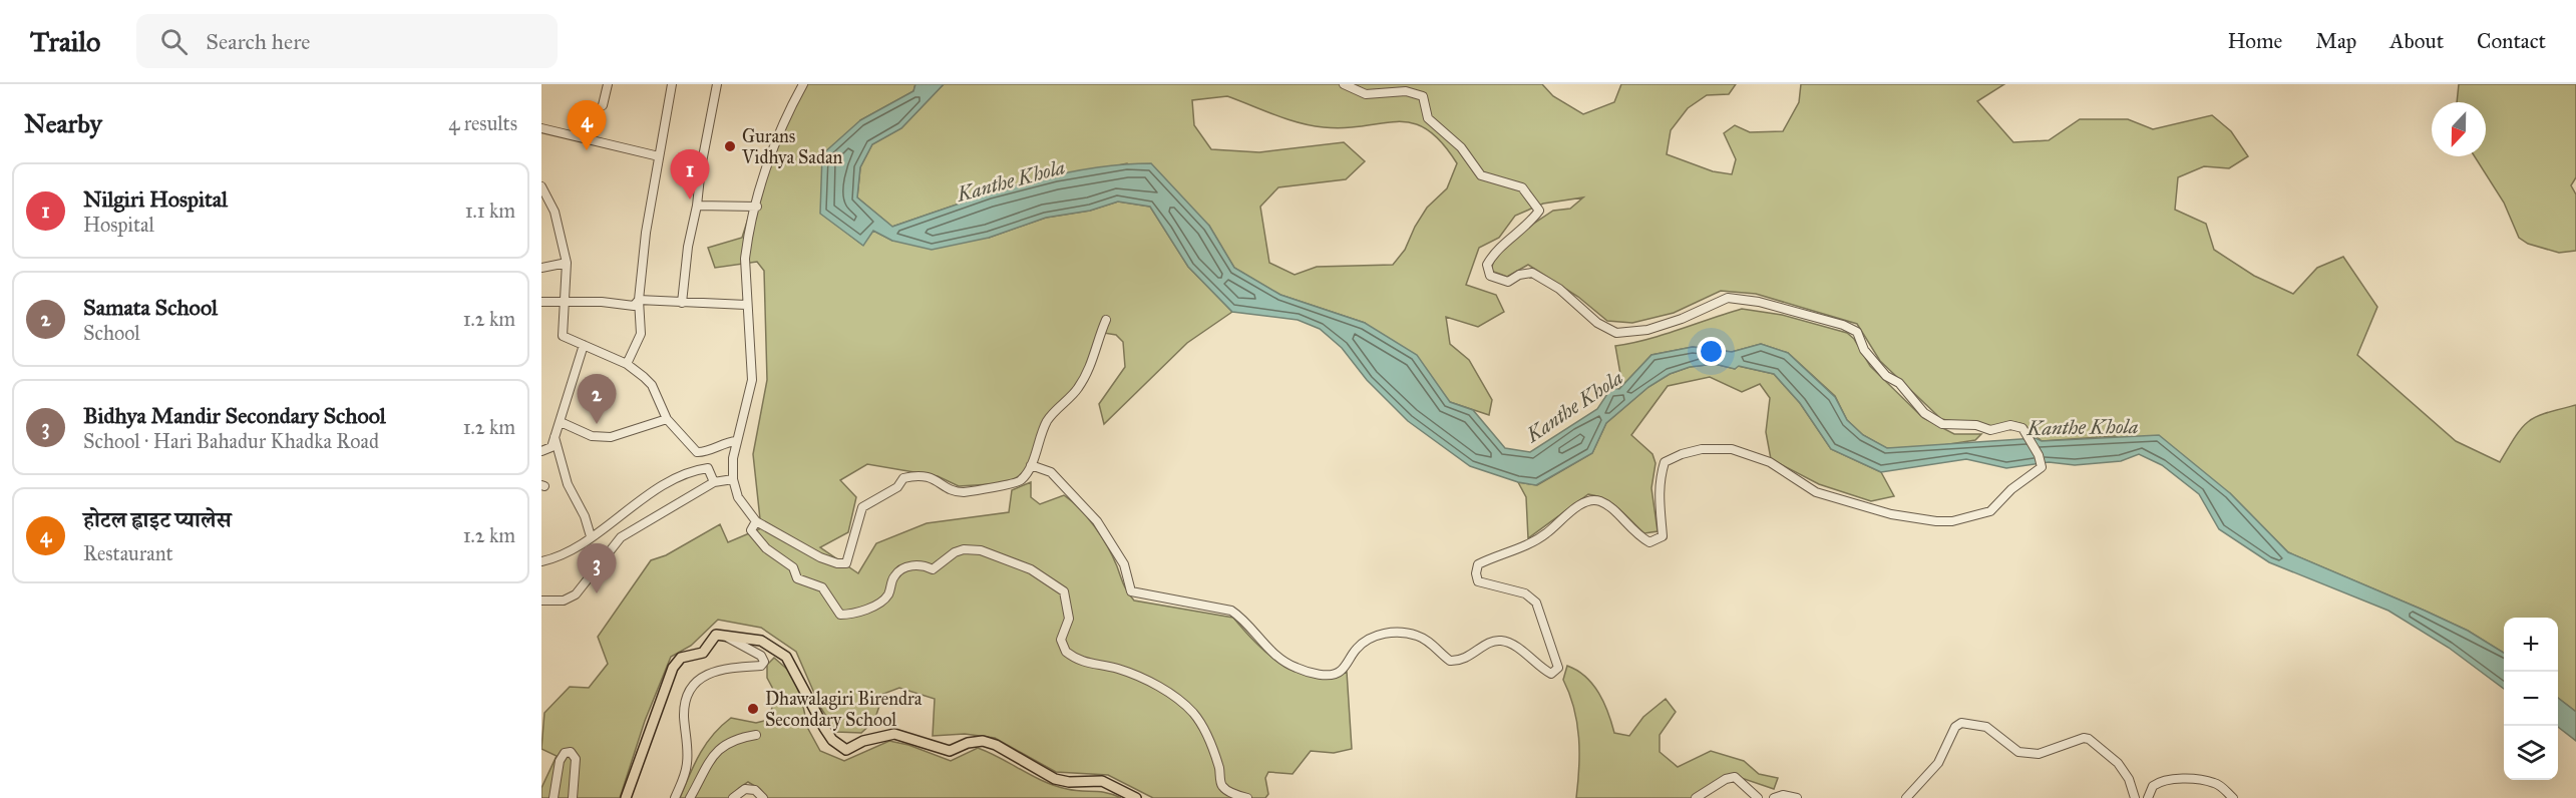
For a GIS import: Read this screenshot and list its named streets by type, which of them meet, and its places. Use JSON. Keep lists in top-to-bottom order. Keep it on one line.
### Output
{"water":["Kanthe Khola"],"places":["Gurans Vidhya Sadan","Dhawalagiri Birendra Secondary School"],"north":"bottom","page":{"header":"Trailo","search":"Search here","nav":["Home","Map","About","Contact"],"heading":["Nearby","4 results"],"pins":["4","1","2","3"],"list":[{"mark":"1","name":"Nilgiri Hospital","note":"Hospital","value":"1.1 km"},{"mark":"2","name":"Samata School","note":"School","value":"1.2 km"},{"mark":"3","name":"Bidhya Mandir Secondary School","note":"School · Hari Bahadur Khadka Road","value":"1.2 km"},{"mark":"4","name":"होटल ह्वाइट प्यालेस","note":"Restaurant","value":"1.2 km"}],"map_buttons":["+","−"]}}
